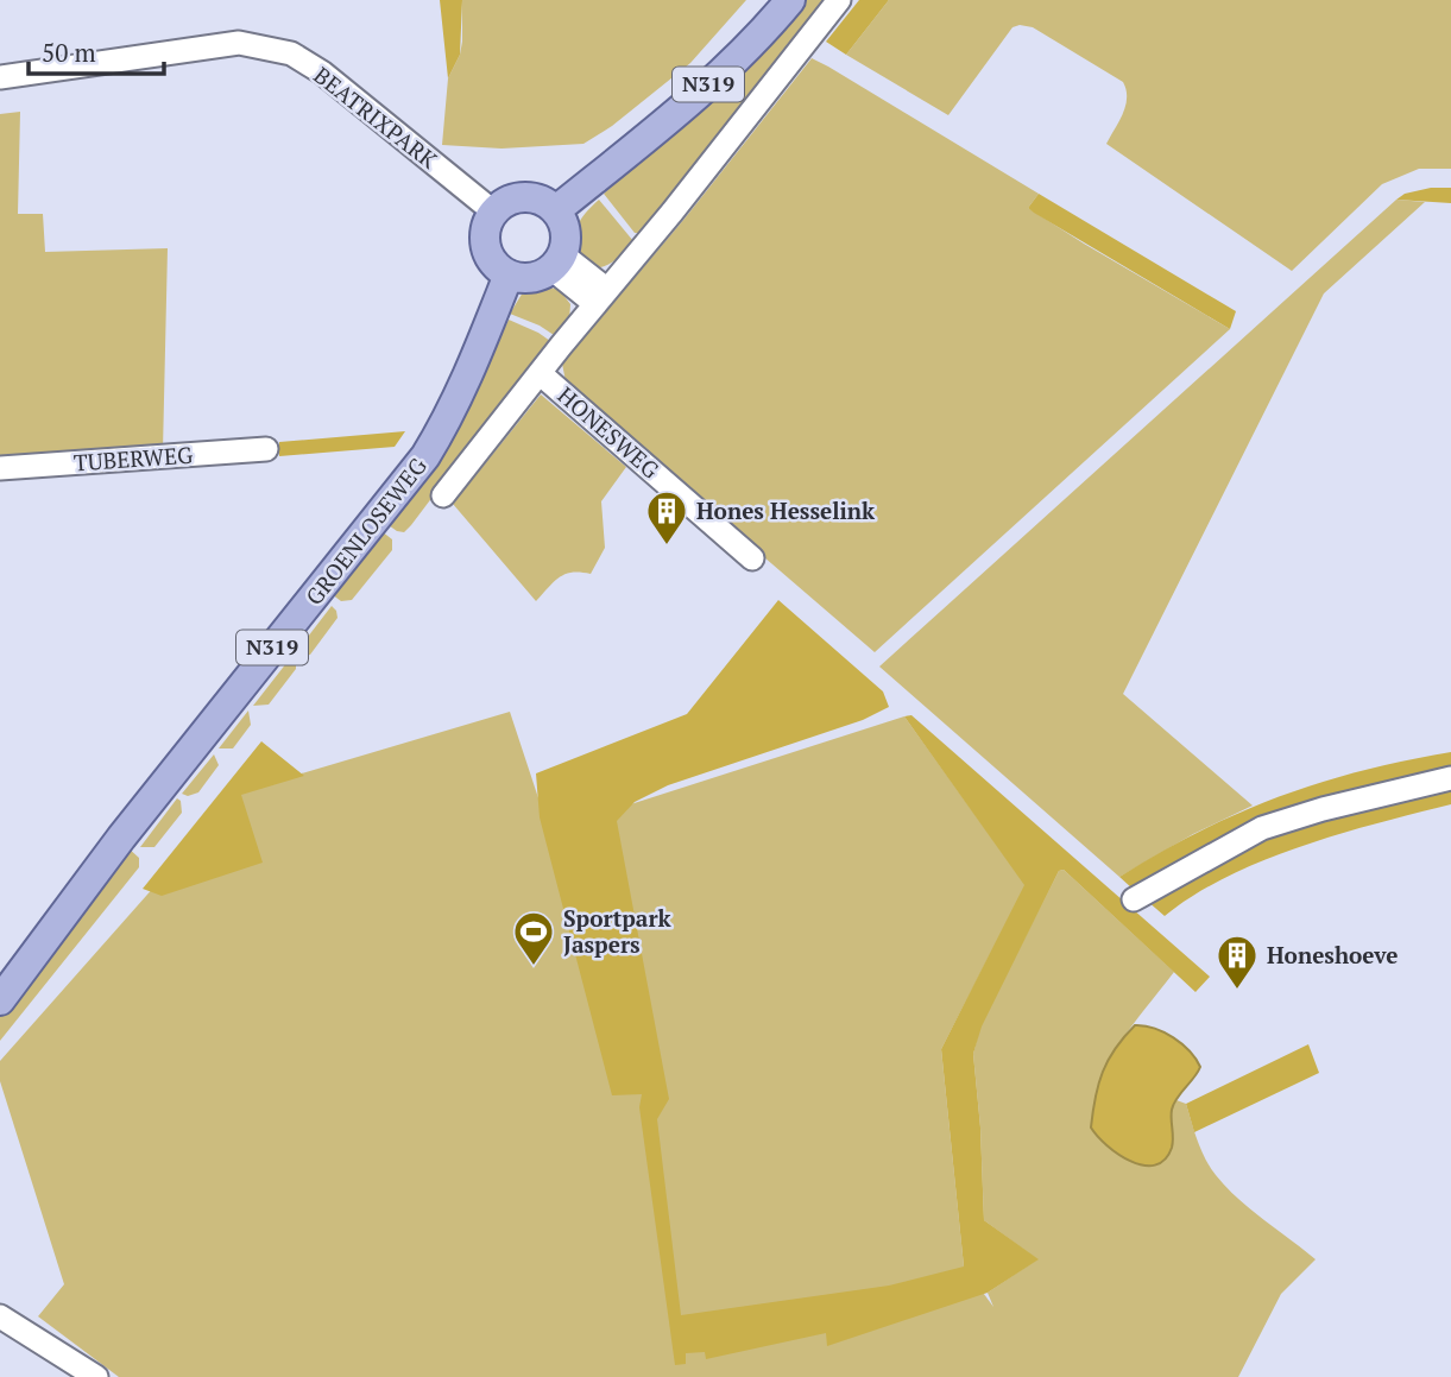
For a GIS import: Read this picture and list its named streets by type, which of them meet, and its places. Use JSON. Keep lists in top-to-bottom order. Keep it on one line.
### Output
{"streets":{"main road":["N319","GROENLOSEWEG"],"street":["BEATRIXPARK","HONESWEG","TUBERWEG"]},"crossings":[["N319","BEATRIXPARK"],["N319","GROENLOSEWEG"],["BEATRIXPARK","GROENLOSEWEG"],["HONESWEG","GROENLOSEWEG"]],"places":{"building":["Hones Hesselink","Honeshoeve"],"sports":["Sportpark Jaspers"]},"scale_bar":"50 m"}
